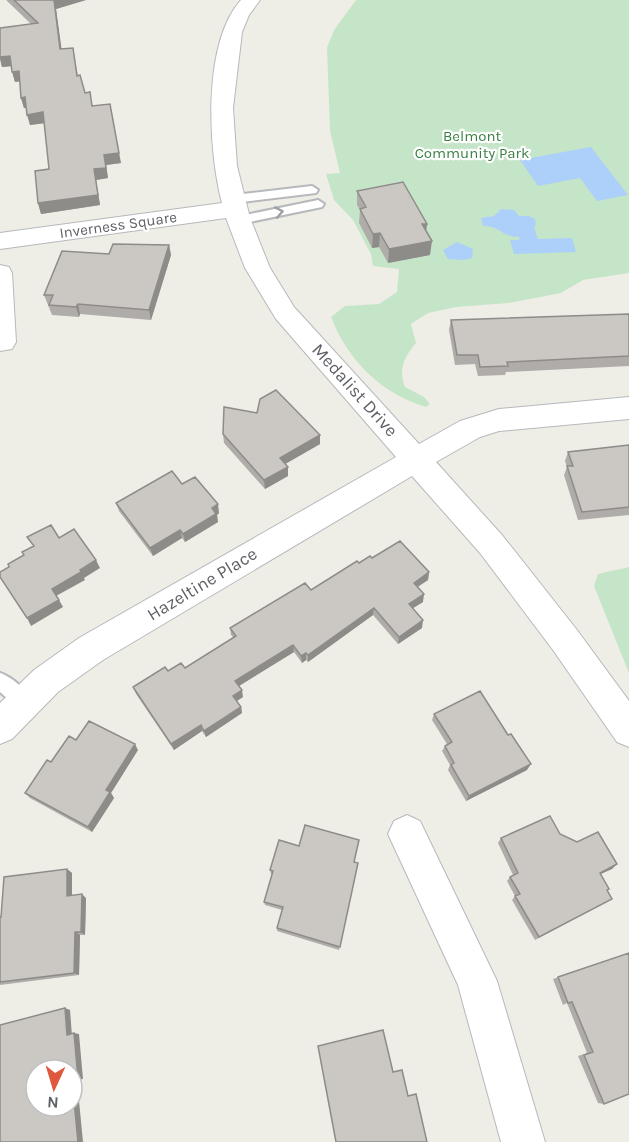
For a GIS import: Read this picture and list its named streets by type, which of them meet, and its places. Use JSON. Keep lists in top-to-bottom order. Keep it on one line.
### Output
{"streets":{"street":["Inverness Square","Medalist Drive","Hazeltine Place"]},"crossings":[["Inverness Square","Medalist Drive"],["Medalist Drive","Hazeltine Place"]],"parks":["Belmont Community Park"],"north":"bottom"}
